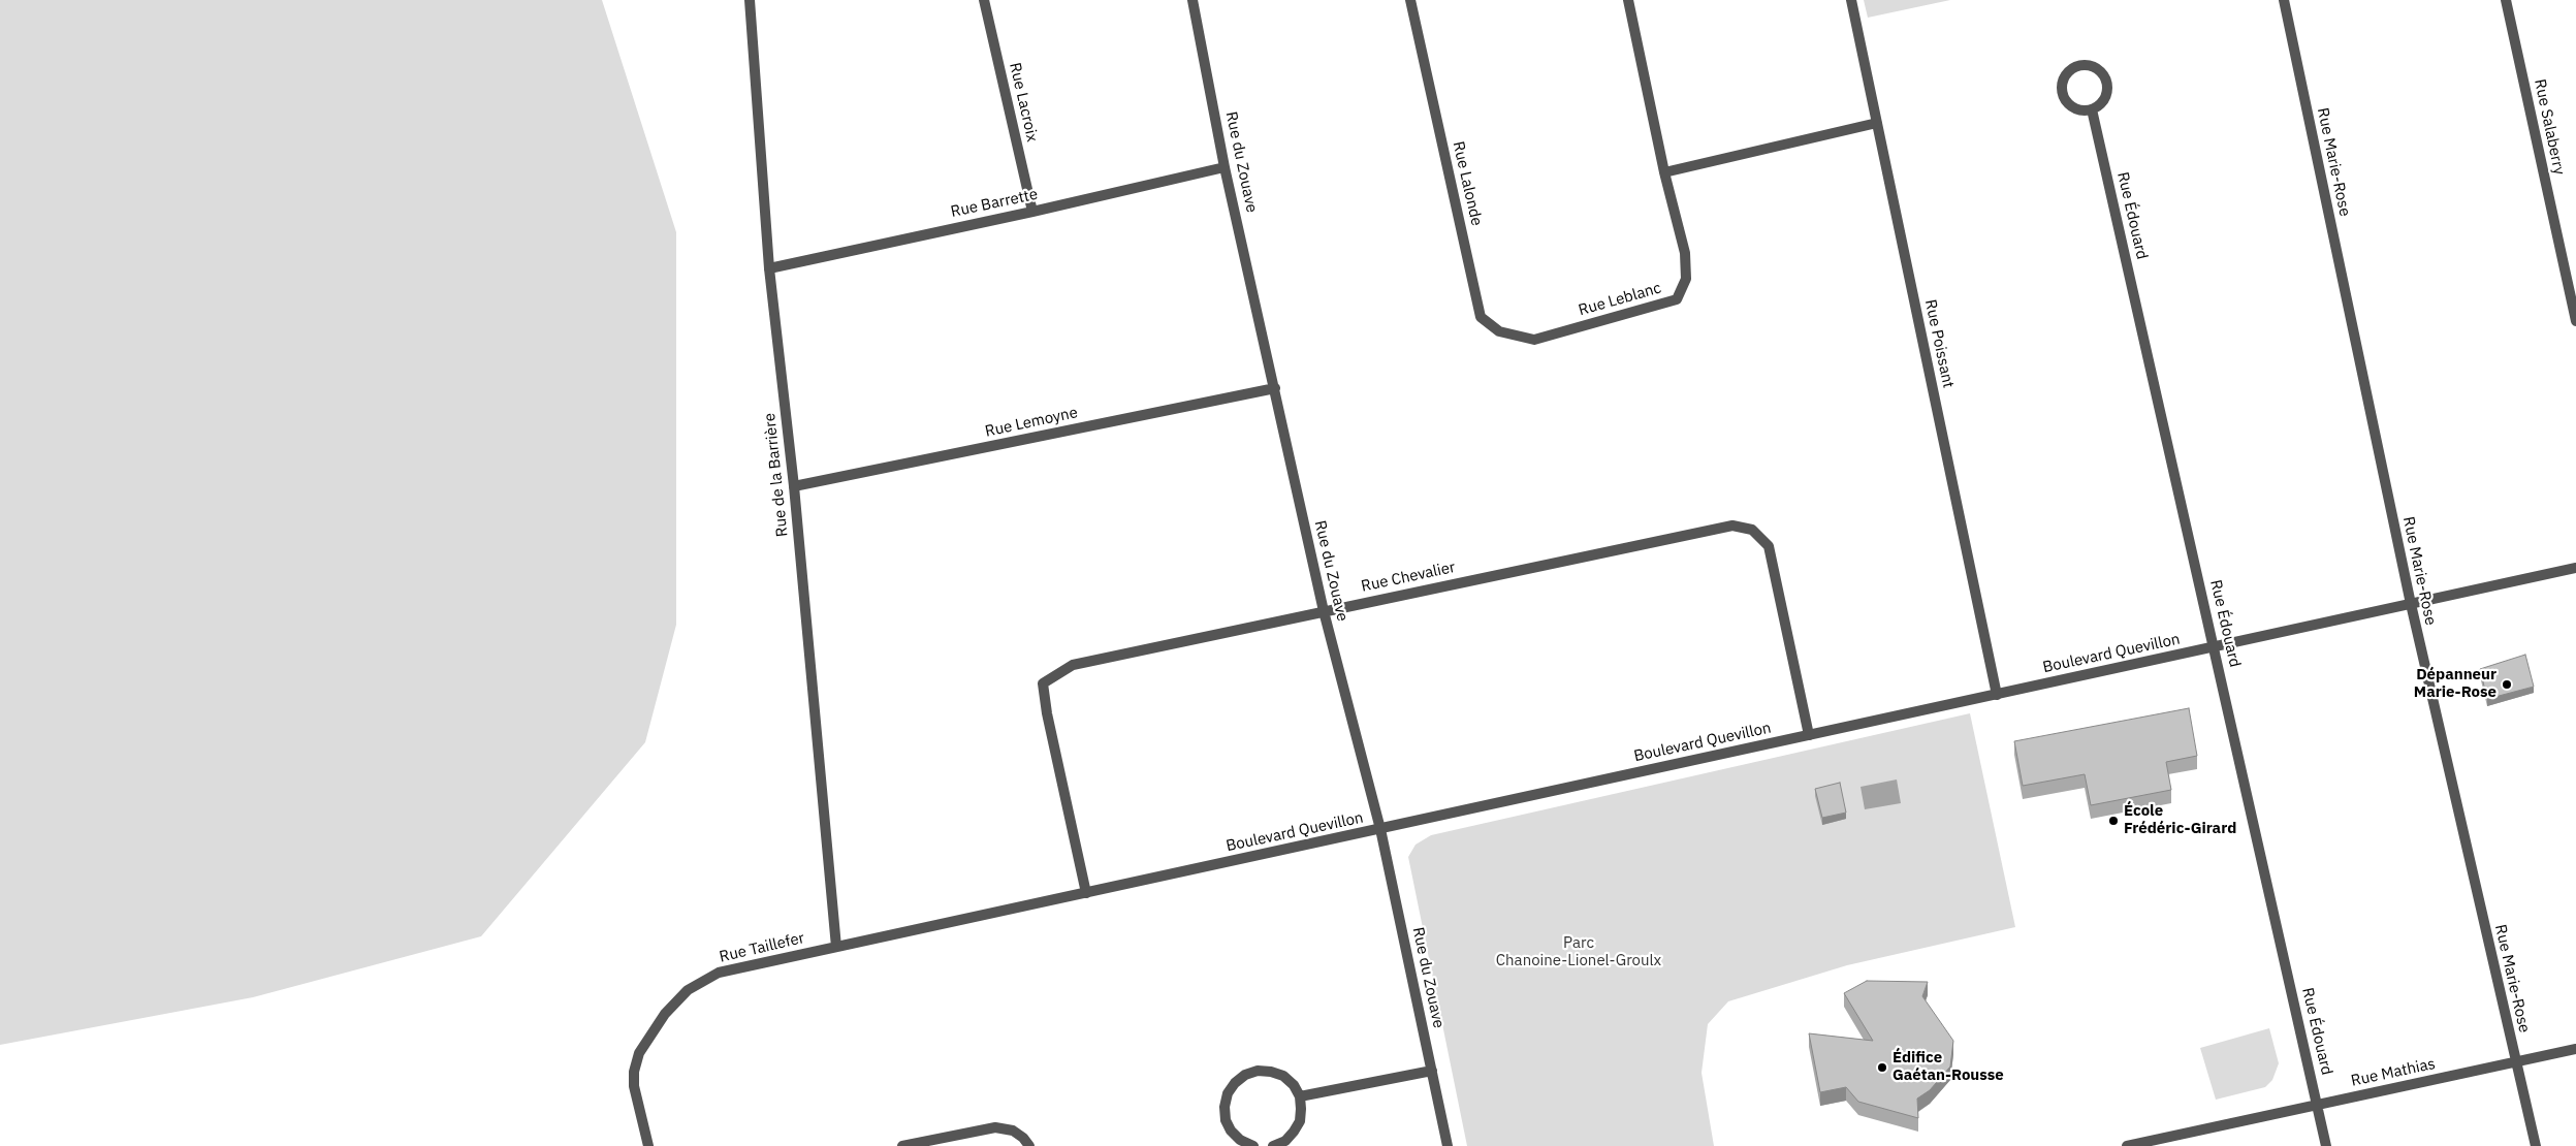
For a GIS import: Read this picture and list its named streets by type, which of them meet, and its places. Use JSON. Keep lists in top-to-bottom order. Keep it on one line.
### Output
{"streets":{"street":["Rue Lacroix","Rue Salaberry","Rue du Zouave","Rue Marie-Rose","Rue Lalonde","Rue Barrette","Rue Édouard","Rue Leblanc","Rue Poissant","Rue Lemoyne","Rue de la Barrière","Rue Chevalier","Boulevard Quevillon","Rue Taillefer","Rue Mathias"]},"crossings":[["Rue Lacroix","Rue Barrette"],["Rue du Zouave","Rue Barrette"],["Rue du Zouave","Rue Lemoyne"],["Rue du Zouave","Rue Chevalier"],["Rue du Zouave","Boulevard Quevillon"],["Rue Marie-Rose","Boulevard Quevillon"],["Rue Marie-Rose","Rue Mathias"],["Rue Lalonde","Rue Leblanc"],["Rue Barrette","Rue de la Barrière"],["Rue Édouard","Boulevard Quevillon"],["Rue Édouard","Rue Mathias"],["Rue Poissant","Boulevard Quevillon"],["Rue Lemoyne","Rue de la Barrière"],["Rue de la Barrière","Boulevard Quevillon"],["Rue de la Barrière","Rue Taillefer"],["Rue Chevalier","Boulevard Quevillon"],["Boulevard Quevillon","Rue Taillefer"]],"parks":["Parc Chanoine-Lionel-Groulx"],"places":["Dépanneur Marie-Rose","École Frédéric-Girard","Édifice Gaétan-Rousse"]}
